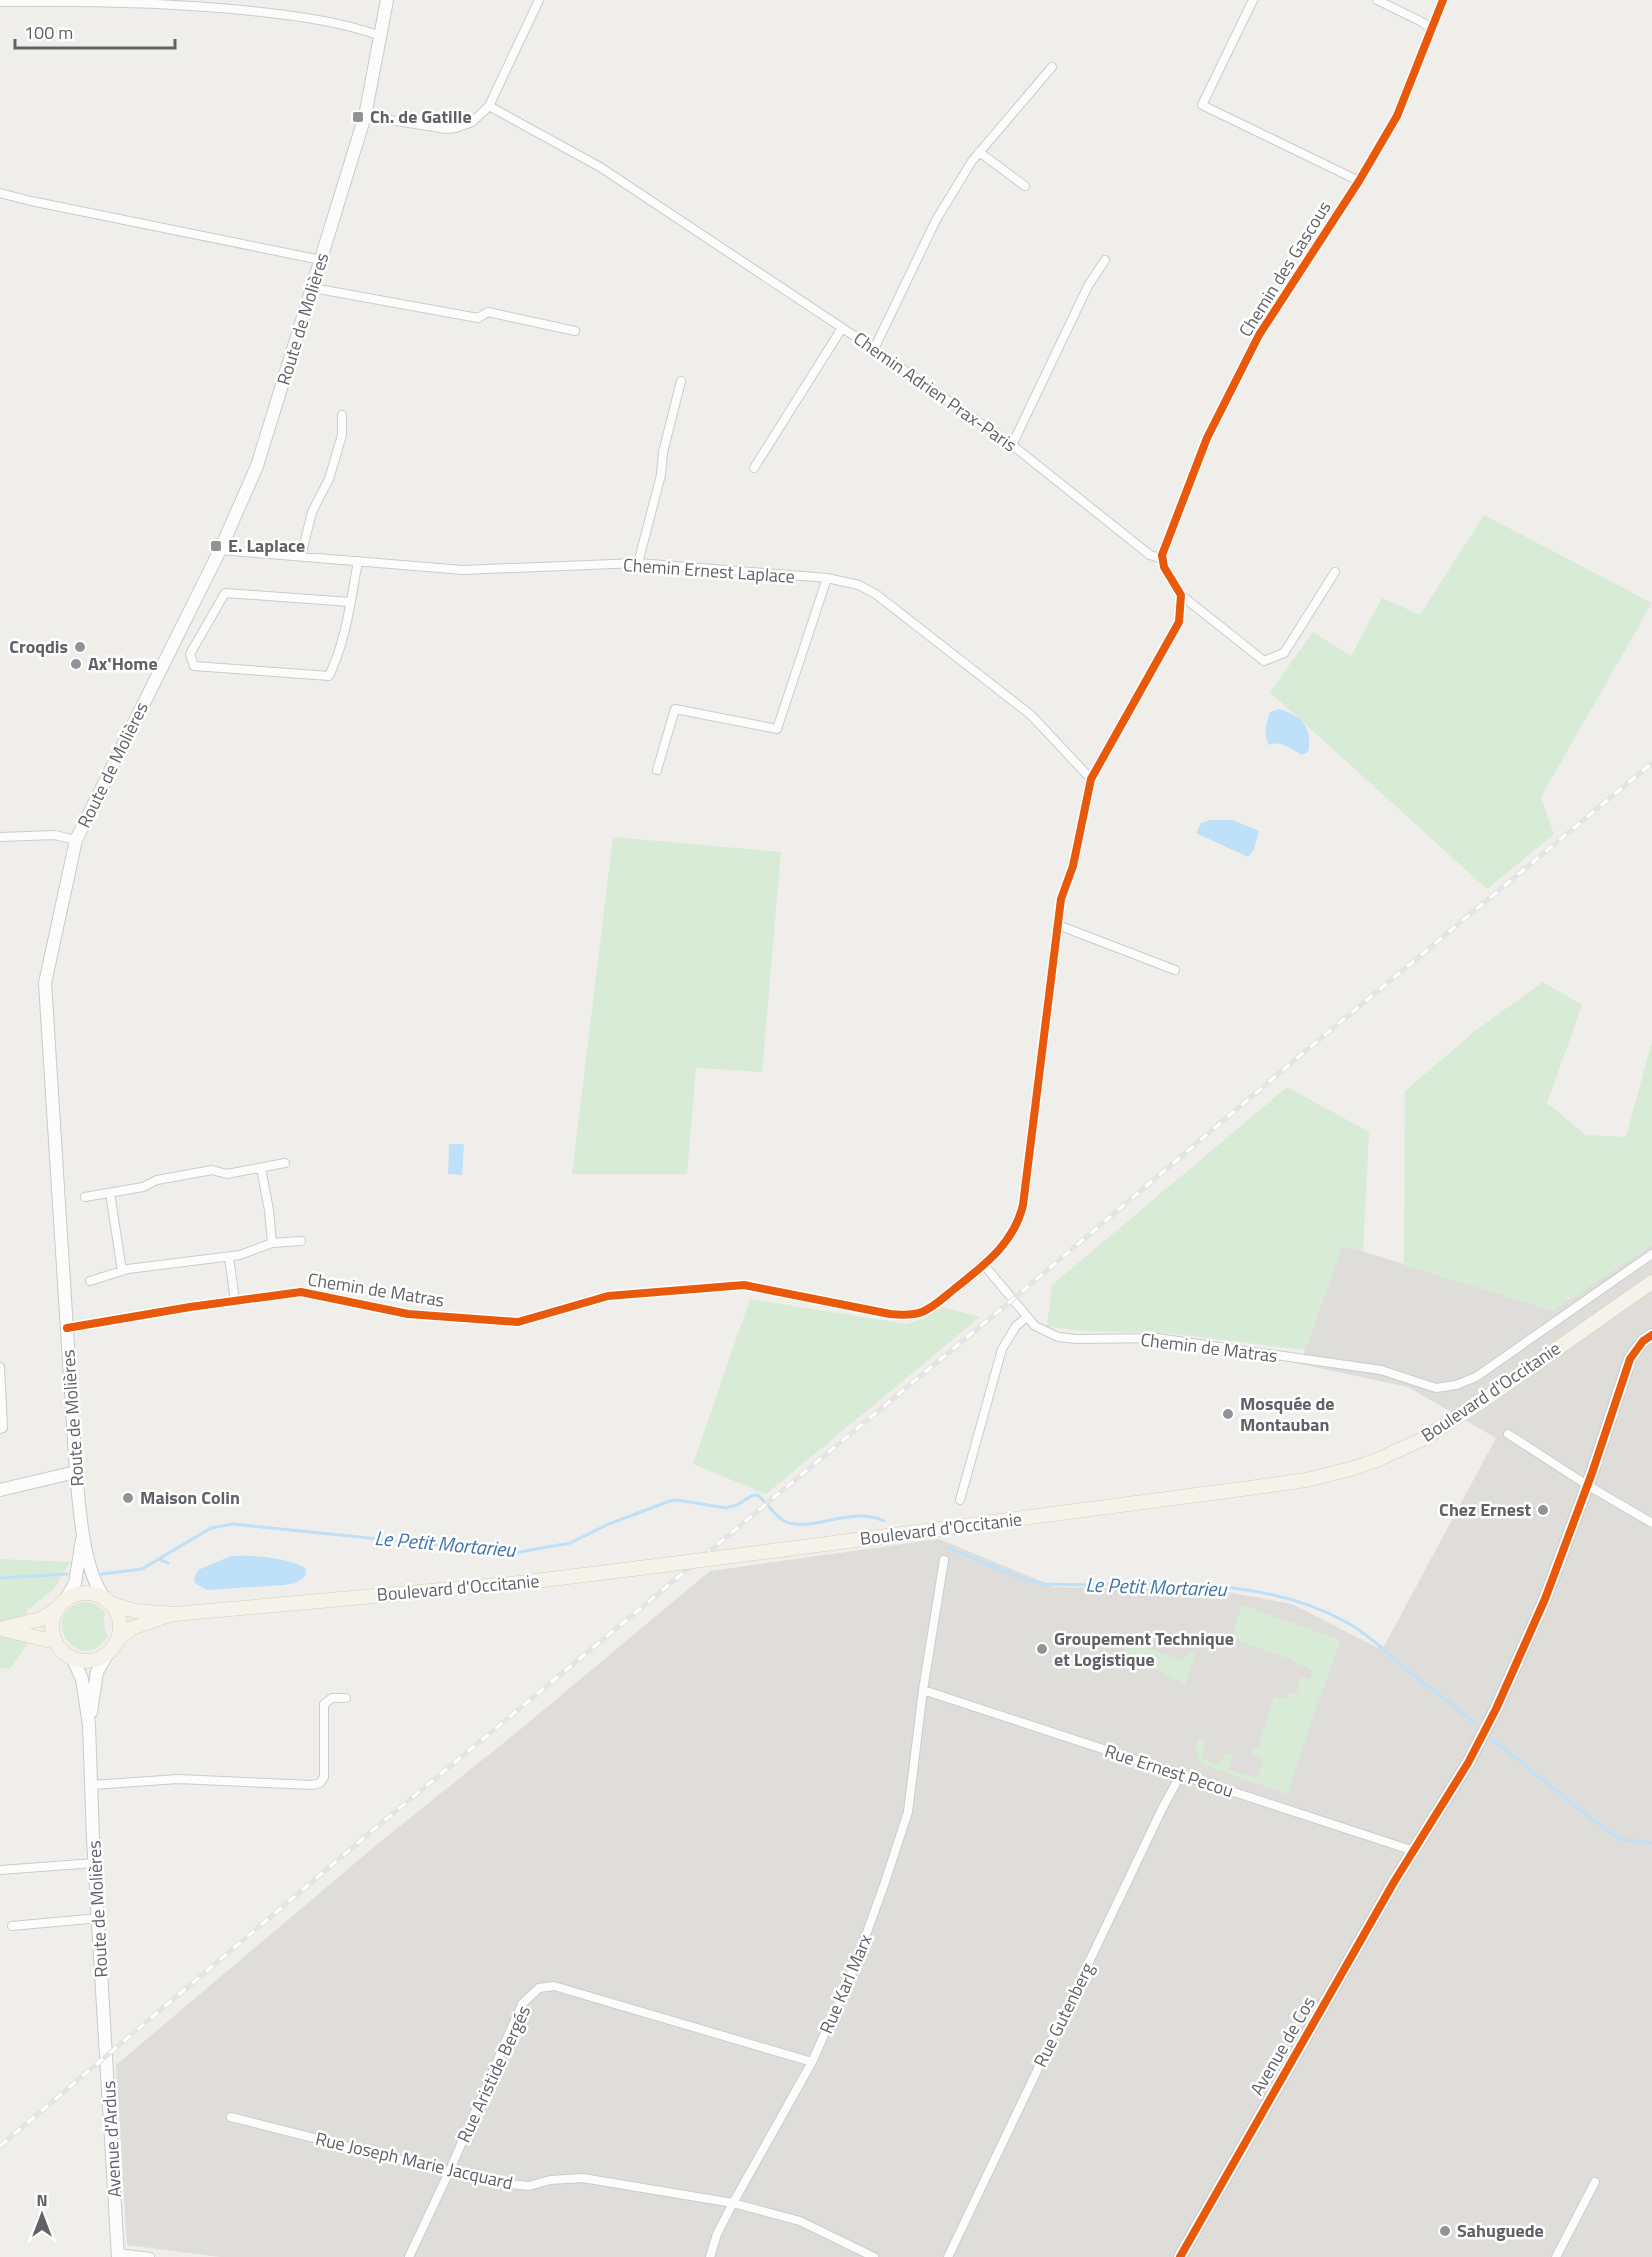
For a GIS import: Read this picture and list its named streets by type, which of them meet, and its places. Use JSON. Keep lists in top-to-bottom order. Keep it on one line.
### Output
{"streets":{"main road":["Route de Molières","Boulevard d'Occitanie","Avenue de Cos","Avenue d'Ardus"],"street":["Chemin des Gascous","Chemin Adrien Prax-Paris","Chemin Ernest Laplace","Chemin de Matras","Rue Ernest Pecou","Rue Karl Marx","Rue Gutenberg","Rue Aristide Bergés","Rue Joseph Marie Jacquard"]},"crossings":[["Chemin des Gascous","Chemin Adrien Prax-Paris"],["Route de Molières","Chemin Ernest Laplace"],["Route de Molières","Chemin de Matras"],["Route de Molières","Boulevard d'Occitanie"],["Route de Molières","Avenue d'Ardus"],["Rue Ernest Pecou","Rue Karl Marx"],["Rue Ernest Pecou","Rue Gutenberg"],["Rue Ernest Pecou","Avenue de Cos"],["Rue Karl Marx","Rue Aristide Bergés"],["Rue Karl Marx","Rue Joseph Marie Jacquard"],["Rue Aristide Bergés","Rue Joseph Marie Jacquard"]],"water":["Le Petit Mortarieu"],"places":{"transit":["Ch. de Gatille","E. Laplace"],"other":["Croqdis","Ax'Home","Mosquée de Montauban","Maison Colin","Chez Ernest","Groupement Technique et Logistique","Sahuguede"]},"scale_bar":"100 m","north":"top"}
